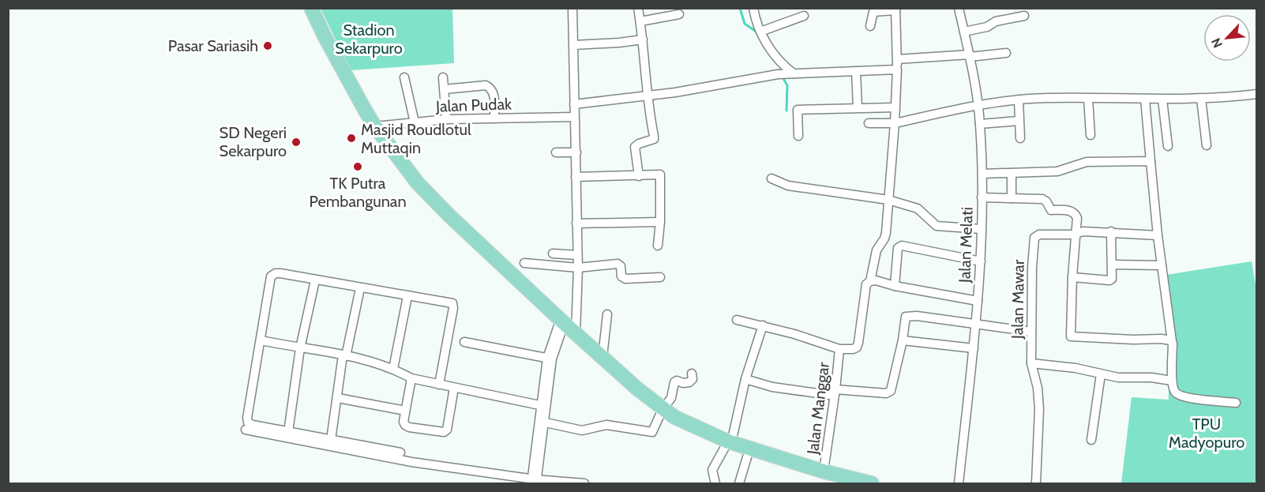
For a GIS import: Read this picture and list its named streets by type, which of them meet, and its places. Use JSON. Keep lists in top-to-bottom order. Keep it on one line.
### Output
{"streets":{"street":["Jalan Pudak","Jalan Melati","Jalan Mawar","Jalan Manggar"]},"parks":["Stadion Sekarpuro","TPU Madyopuro"],"places":["Pasar Sariasih","Masjid Roudlotul Muttaqin","SD Negeri Sekarpuro","TK Putra Pembangunan"],"north":"bottom left"}
